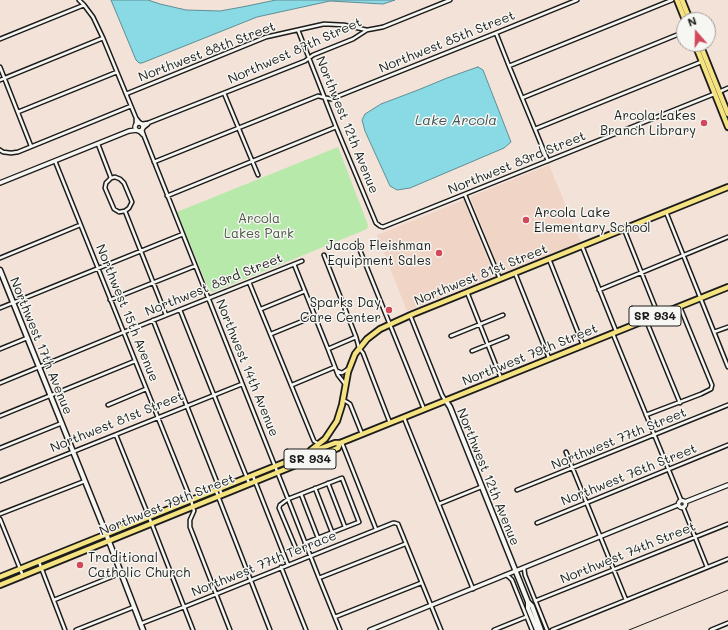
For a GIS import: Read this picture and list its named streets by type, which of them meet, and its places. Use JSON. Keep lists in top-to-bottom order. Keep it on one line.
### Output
{"streets":{"main road":["Northwest 12th Avenue","Northwest 81st Street","SR 934","Northwest 17th Avenue","Northwest 79th Street"],"street":["Northwest 85th Street","Northwest 87th Street","Northwest 88th Street","Northwest 83rd Street","Northwest 15th Avenue","Northwest 14th Avenue","Northwest 77th Street","Northwest 76th Street","Northwest 74th Street","Northwest 77th Terrace"]},"crossings":[["Northwest 85th Street","Northwest 12th Avenue"],["Northwest 85th Street","Northwest 14th Avenue"],["Northwest 87th Street","Northwest 88th Street"],["Northwest 87th Street","Northwest 12th Avenue"],["Northwest 87th Street","Northwest 14th Avenue"],["Northwest 88th Street","Northwest 12th Avenue"],["Northwest 88th Street","Northwest 14th Avenue"],["Northwest 12th Avenue","Northwest 83rd Street"],["Northwest 12th Avenue","Northwest 81st Street"],["Northwest 12th Avenue","Northwest 79th Street"],["Northwest 83rd Street","Northwest 15th Avenue"],["Northwest 83rd Street","Northwest 17th Avenue"],["Northwest 83rd Street","Northwest 14th Avenue"],["Northwest 81st Street","Northwest 15th Avenue"],["Northwest 81st Street","Northwest 17th Avenue"],["Northwest 81st Street","Northwest 79th Street"],["Northwest 81st Street","Northwest 14th Avenue"],["Northwest 15th Avenue","Northwest 79th Street"],["Northwest 15th Avenue","Northwest 77th Terrace"],["Northwest 17th Avenue","Northwest 79th Street"],["Northwest 17th Avenue","Northwest 77th Terrace"],["Northwest 79th Street","Northwest 14th Avenue"],["Northwest 14th Avenue","Northwest 77th Terrace"]],"water":["Lake Arcola"],"parks":["Arcola Lakes Park"],"places":["Arcola Lakes Branch Library","Arcola Lake Elementary School","Jacob Fleishman Equipment Sales","Sparks Day Care Center","Traditional Catholic Church"],"north":"top"}
